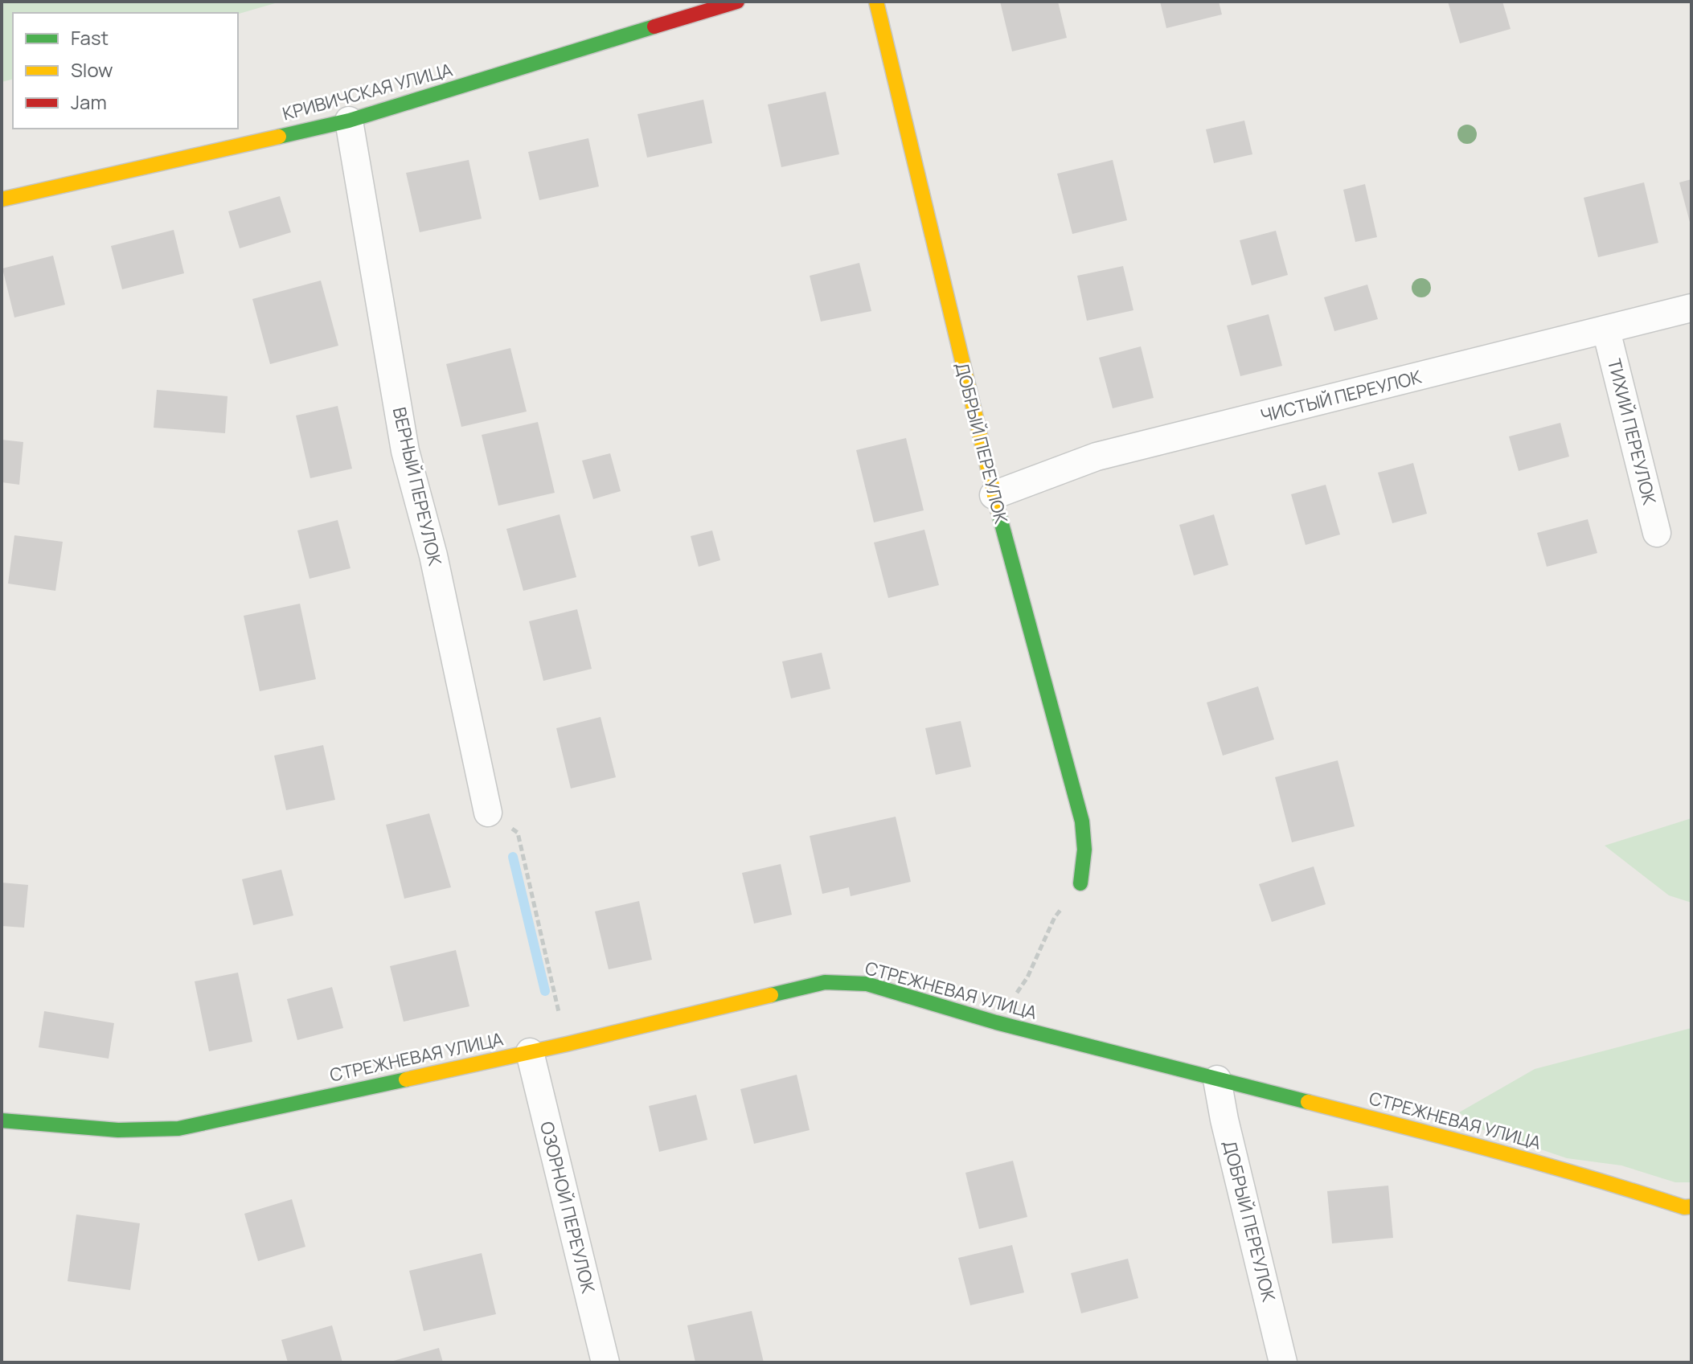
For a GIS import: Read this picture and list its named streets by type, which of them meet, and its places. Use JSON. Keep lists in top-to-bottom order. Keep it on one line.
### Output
{"streets":{"street":["КРИВИЧСКАЯ УЛИЦА","ЧИСТЫЙ ПЕРЕУЛОК","ТИХИЙ ПЕРЕУЛОК","ДОБРЫЙ ПЕРЕУЛОК","ВЕРНЫЙ ПЕРЕУЛОК","СТРЕЖНЕВАЯ УЛИЦА","ОЗОРНОЙ ПЕРЕУЛОК"]},"crossings":[["КРИВИЧСКАЯ УЛИЦА","ВЕРНЫЙ ПЕРЕУЛОК"],["ЧИСТЫЙ ПЕРЕУЛОК","ТИХИЙ ПЕРЕУЛОК"],["ЧИСТЫЙ ПЕРЕУЛОК","ДОБРЫЙ ПЕРЕУЛОК"],["ДОБРЫЙ ПЕРЕУЛОК","СТРЕЖНЕВАЯ УЛИЦА"],["СТРЕЖНЕВАЯ УЛИЦА","ОЗОРНОЙ ПЕРЕУЛОК"]],"legend":["Fast","Slow","Jam"]}
